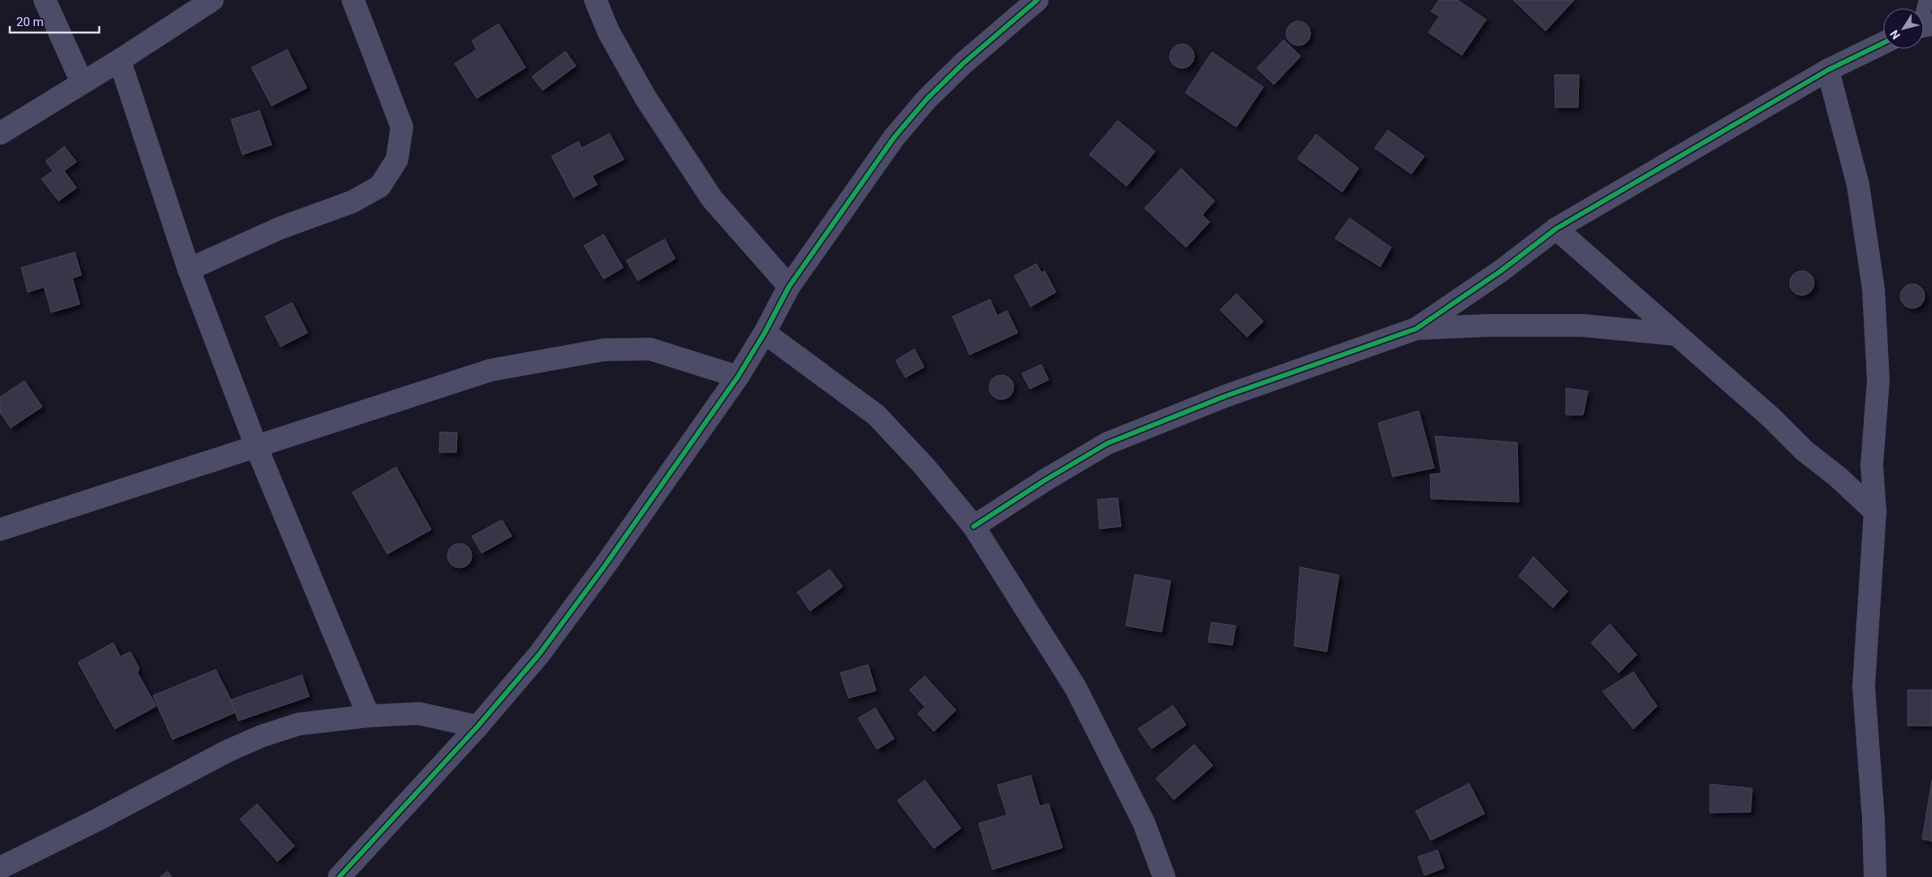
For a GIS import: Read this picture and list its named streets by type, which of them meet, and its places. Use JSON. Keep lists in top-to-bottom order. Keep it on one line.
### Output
{"scale_bar":"20 m","north":"bottom left"}
